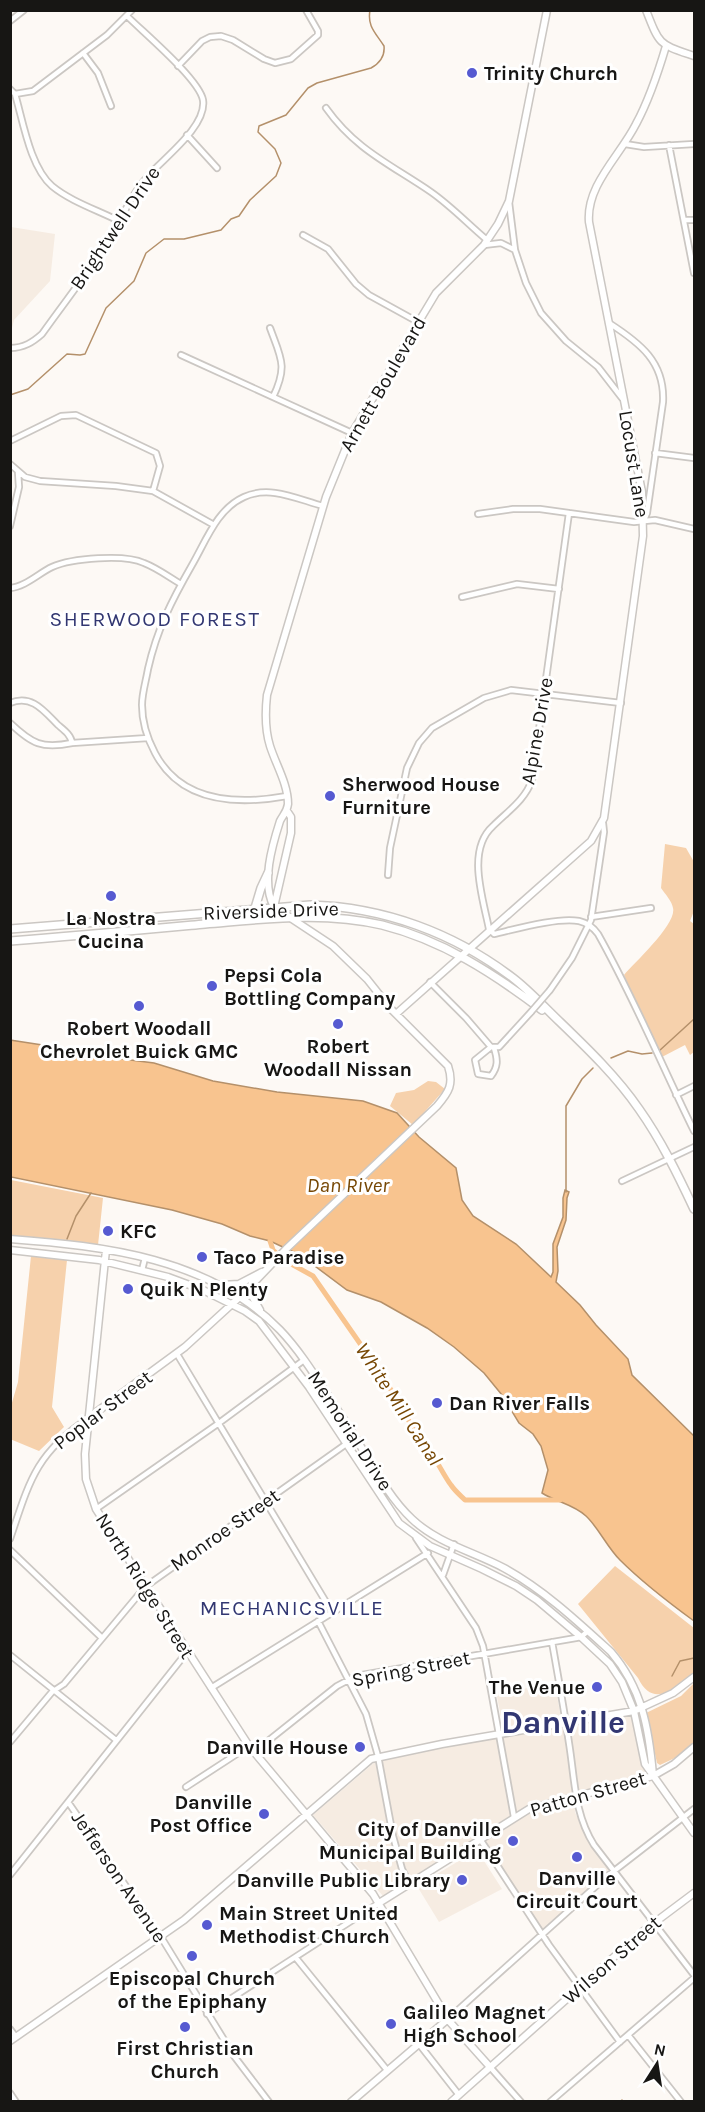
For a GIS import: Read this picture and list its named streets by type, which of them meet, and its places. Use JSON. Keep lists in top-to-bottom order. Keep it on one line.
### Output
{"streets":{"main road":["Arnett Boulevard","Locust Lane","Riverside Drive","Poplar Street","Memorial Drive","North Ridge Street","Patton Street","Wilson Street"],"street":["Brightwell Drive","Alpine Drive","Monroe Street","Spring Street","Jefferson Avenue"]},"crossings":[["Arnett Boulevard","Riverside Drive"],["Locust Lane","Alpine Drive"],["Locust Lane","Riverside Drive"],["Poplar Street","Memorial Drive"],["Poplar Street","North Ridge Street"],["Memorial Drive","Monroe Street"],["Memorial Drive","North Ridge Street"],["Memorial Drive","Spring Street"],["Memorial Drive","Patton Street"],["Monroe Street","North Ridge Street"],["North Ridge Street","Spring Street"],["North Ridge Street","Patton Street"],["North Ridge Street","Wilson Street"],["Patton Street","Jefferson Avenue"]],"districts":["SHERWOOD FOREST","MECHANICSVILLE","Danville"],"water":["Dan River","White Mill Canal"],"places":["Trinity Church","Sherwood House Furniture","La Nostra Cucina","Pepsi Cola Bottling Company","Robert Woodall Chevrolet Buick GMC","Robert Woodall Nissan","KFC","Taco Paradise","Quik N Plenty","Dan River Falls","The Venue","Danville House","Danville Post Office","City of Danville Municipal Building","Danville Circuit Court","Danville Public Library","Main Street United Methodist Church","Episcopal Church of the Epiphany","Galileo Magnet High School","First Christian Church"],"north":"top"}
